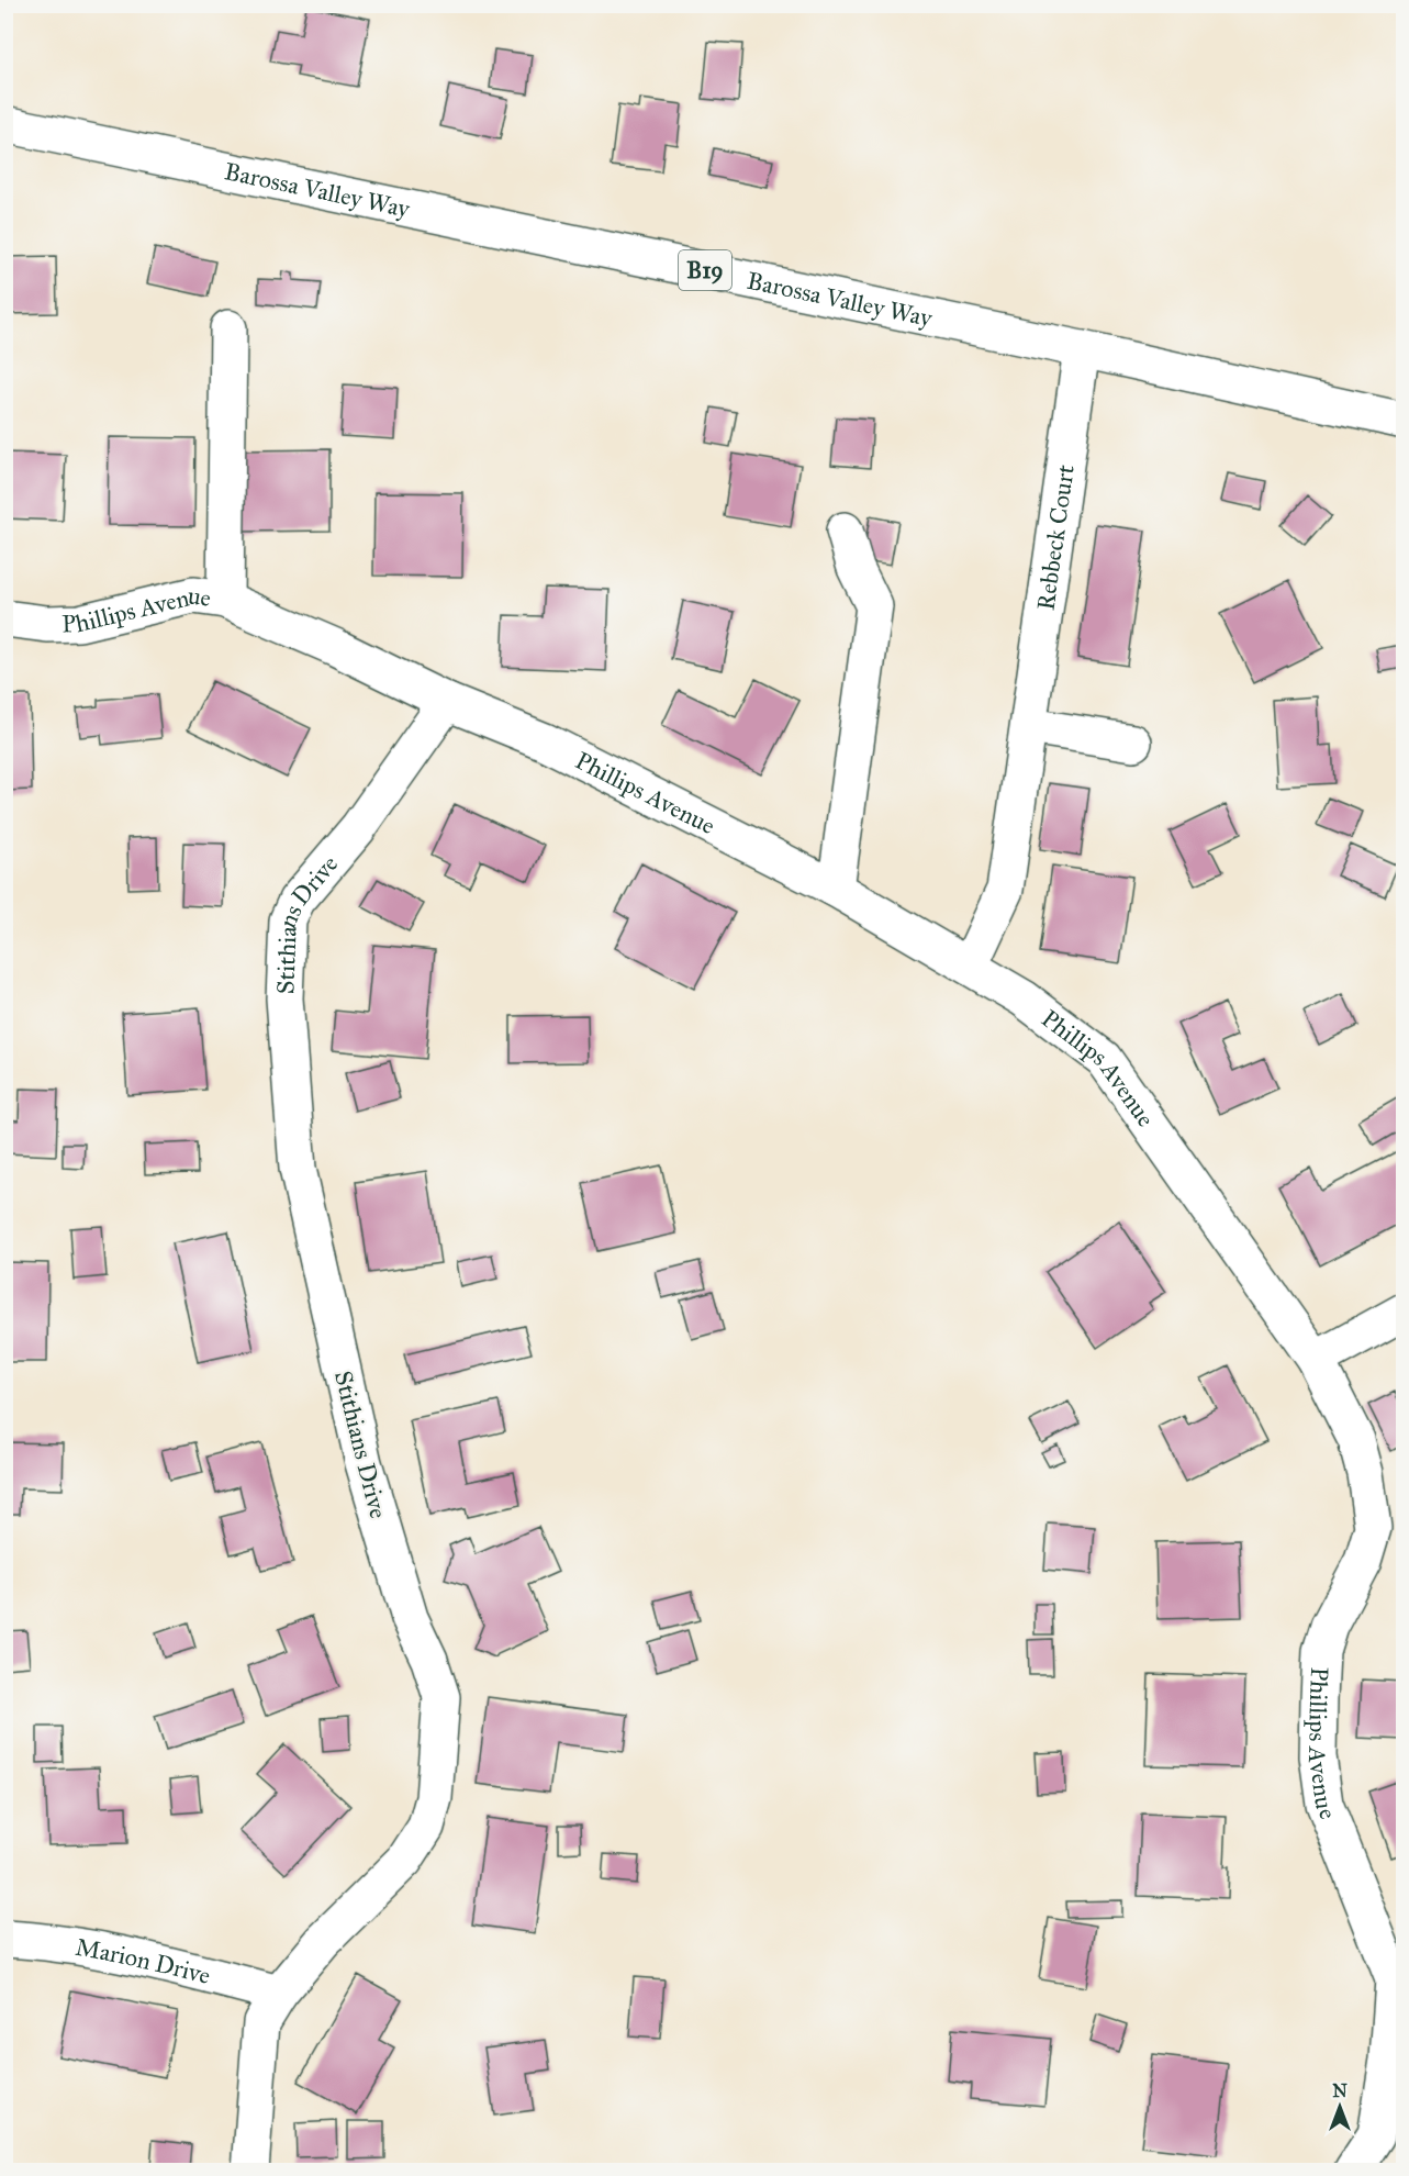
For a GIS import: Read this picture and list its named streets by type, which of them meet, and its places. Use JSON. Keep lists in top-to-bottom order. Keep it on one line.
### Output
{"streets":{"street":["Barossa Valley Way","B19","Rebbeck Court","Phillips Avenue","Stithians Drive","Marion Drive"]},"crossings":[["Barossa Valley Way","Rebbeck Court"],["Rebbeck Court","Phillips Avenue"],["Phillips Avenue","Stithians Drive"],["Stithians Drive","Marion Drive"]],"north":"top"}
